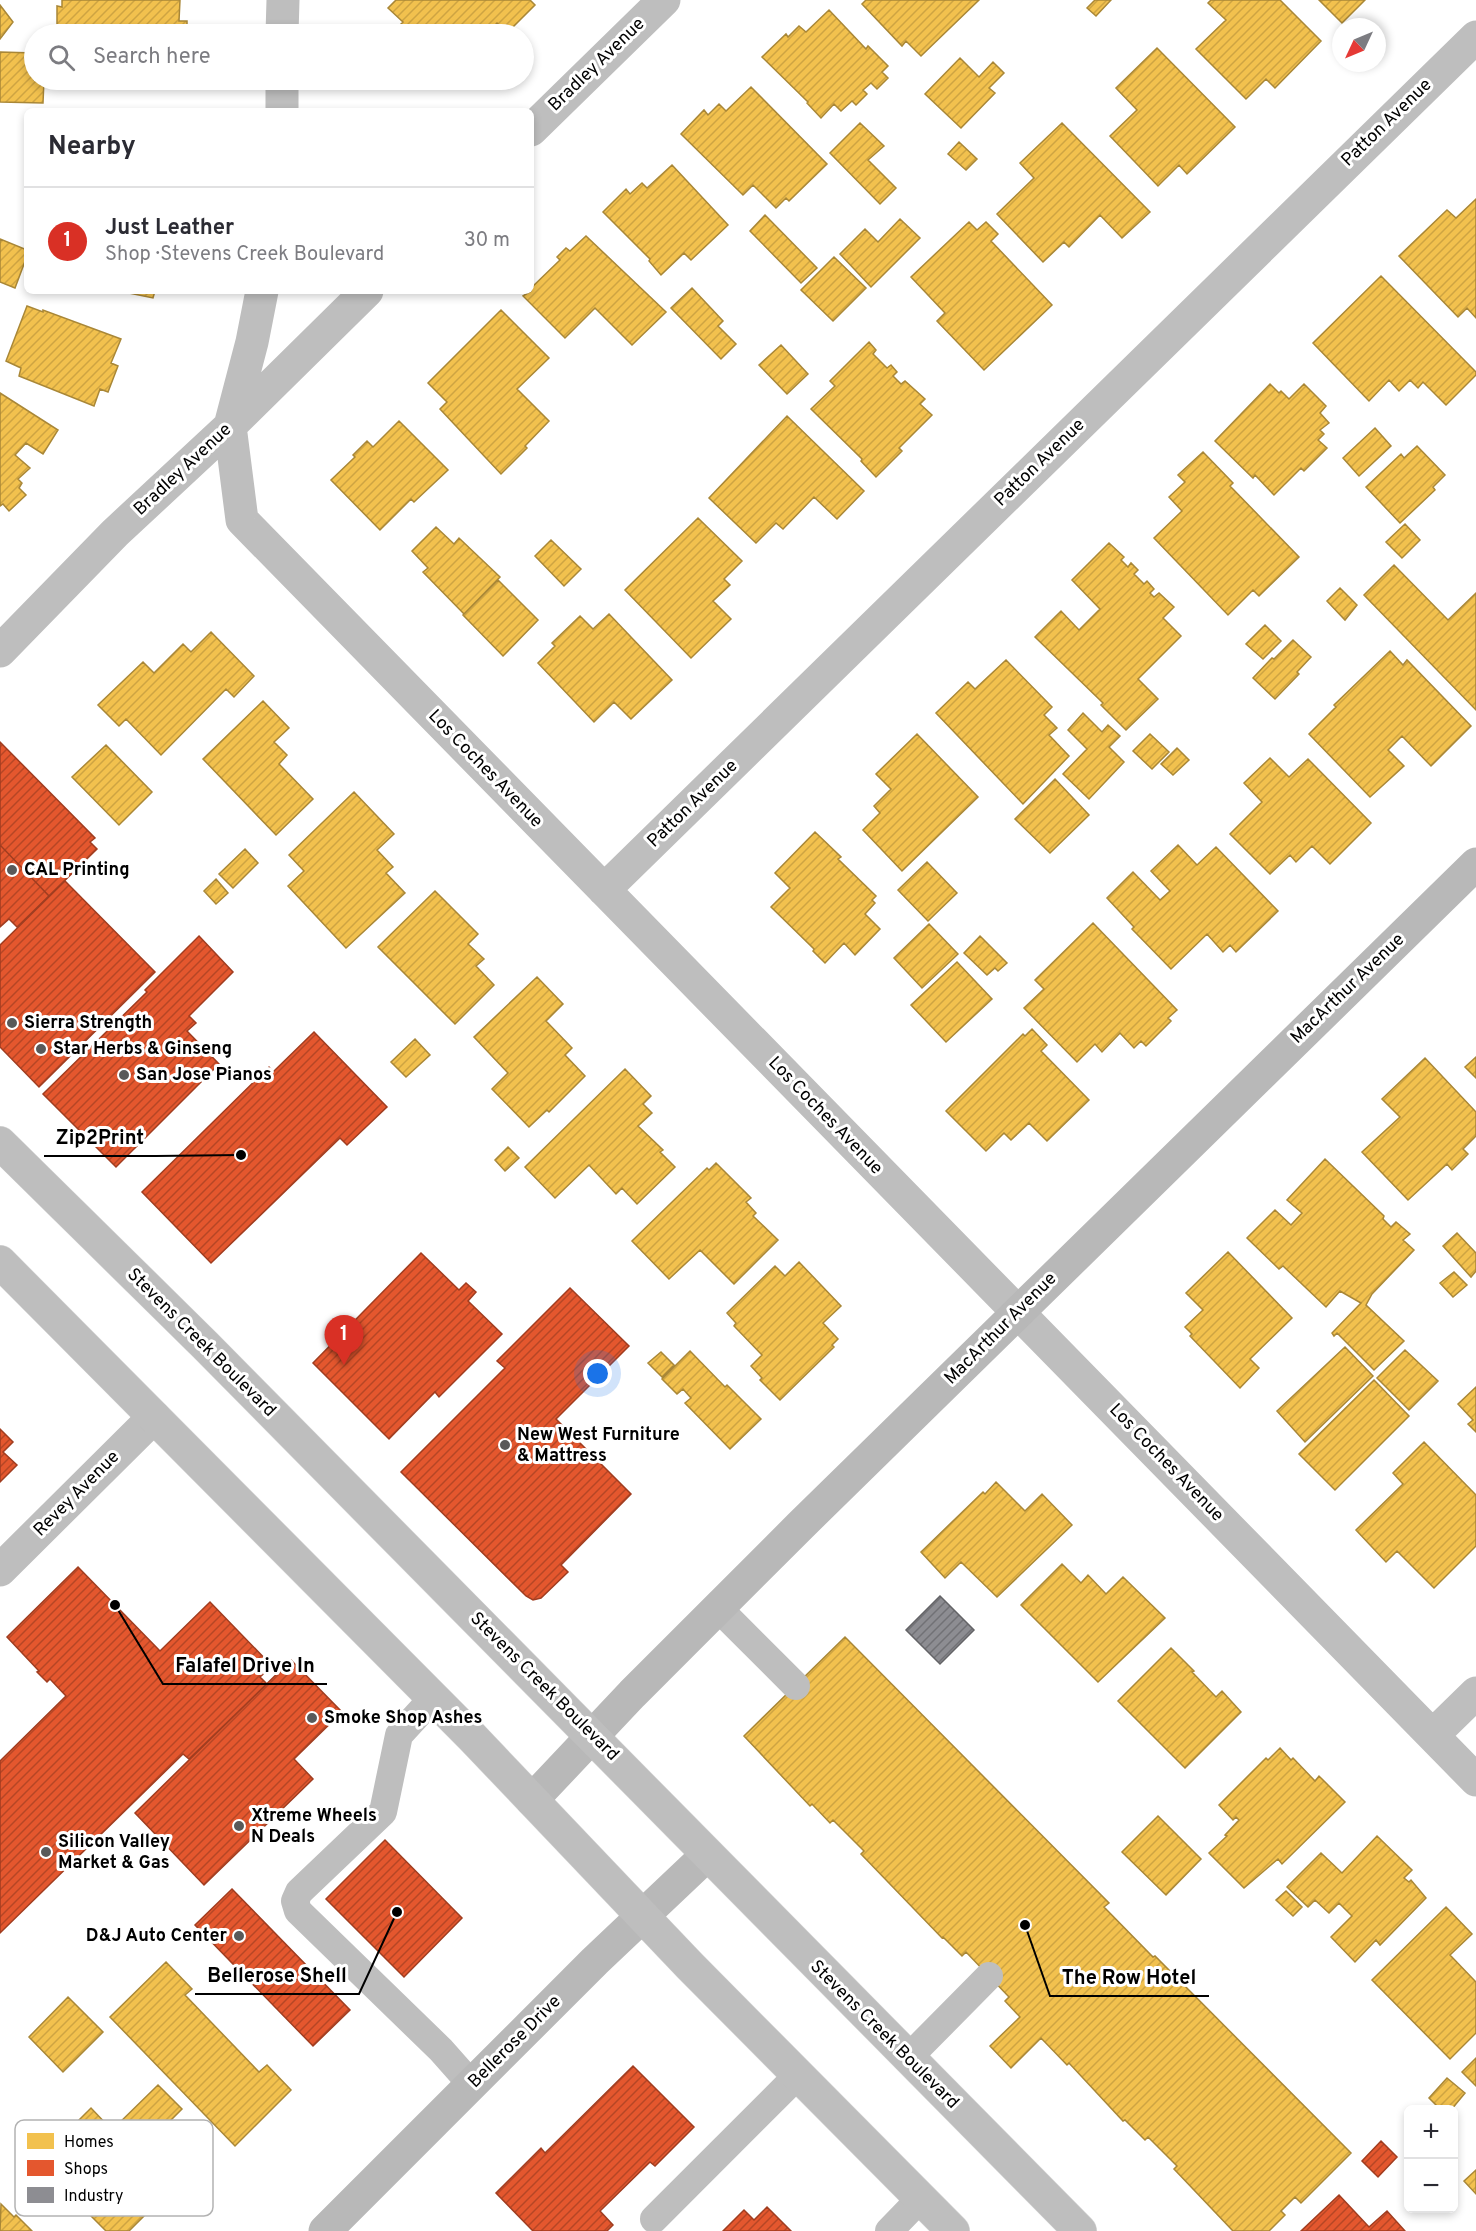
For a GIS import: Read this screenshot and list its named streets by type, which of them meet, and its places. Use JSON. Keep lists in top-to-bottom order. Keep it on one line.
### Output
{"streets":{"street":["Bradley Avenue","Patton Avenue","Los Coches Avenue","MacArthur Avenue","Stevens Creek Boulevard","Revey Avenue","Bellerose Drive"]},"crossings":[["Bradley Avenue","Los Coches Avenue"],["Patton Avenue","Los Coches Avenue"],["Los Coches Avenue","MacArthur Avenue"],["MacArthur Avenue","Stevens Creek Boulevard"],["Stevens Creek Boulevard","Bellerose Drive"]],"places":["CAL Printing","Sierra Strength","Star Herbs & Ginseng","San Jose Pianos","Zip2Print","New West Furniture & Mattress","Falafel Drive In","Smoke Shop Ashes","Xtreme Wheels N Deals","Silicon Valley Market & Gas","Bellerose Shell","The Row Hotel","D&J Auto Center"],"legend":["Homes","Shops","Industry"],"north":"bottom left","page":{"search":"Search here","heading":"Nearby","list":[{"mark":"1","name":"Just Leather","note":"Shop · Stevens Creek Boulevard","value":"30 m"}],"pins":"1","map_buttons":["+","−"]}}
